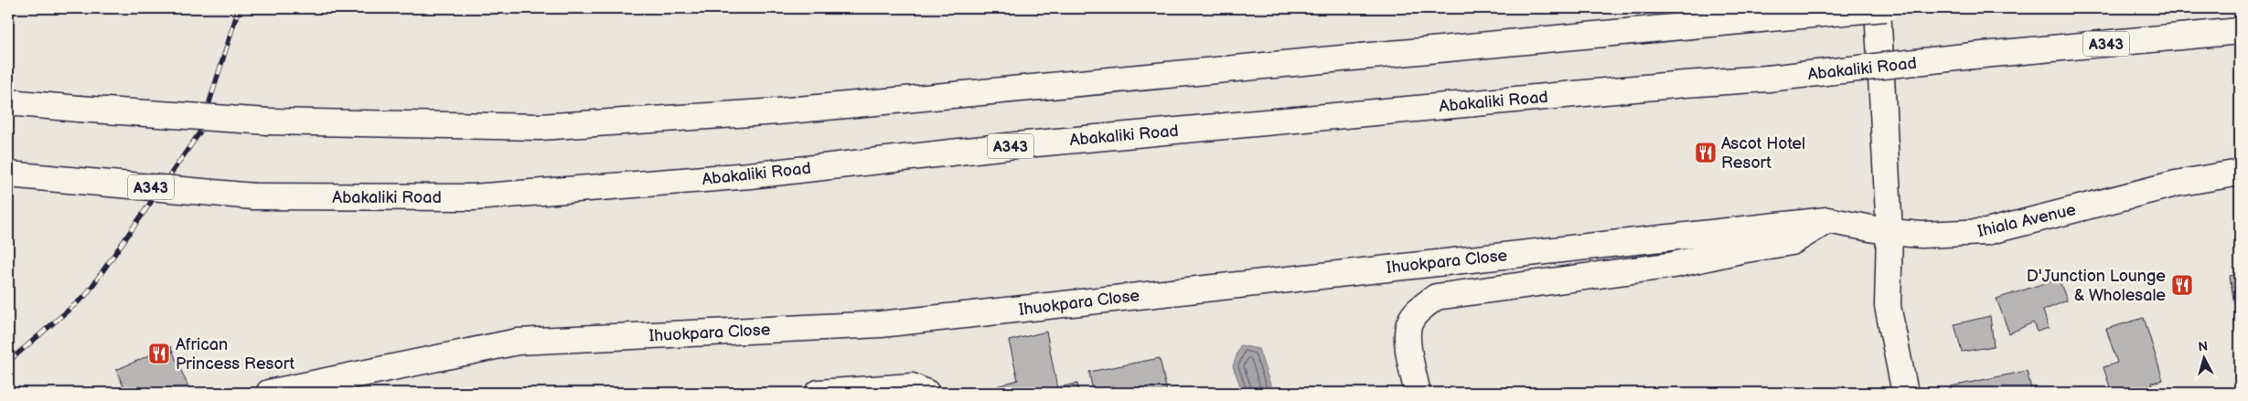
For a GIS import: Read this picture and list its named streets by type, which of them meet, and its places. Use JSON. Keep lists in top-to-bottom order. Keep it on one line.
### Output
{"streets":{"main road":["A343","Abakaliki Road","Ihiala Avenue","Ihuokpara Close"]},"crossings":[["Ihiala Avenue","Ihuokpara Close"]],"places":{"restaurant":["Ascot Hotel Resort","D'Junction Lounge & Wholesale","African Princess Resort"]},"north":"top"}
